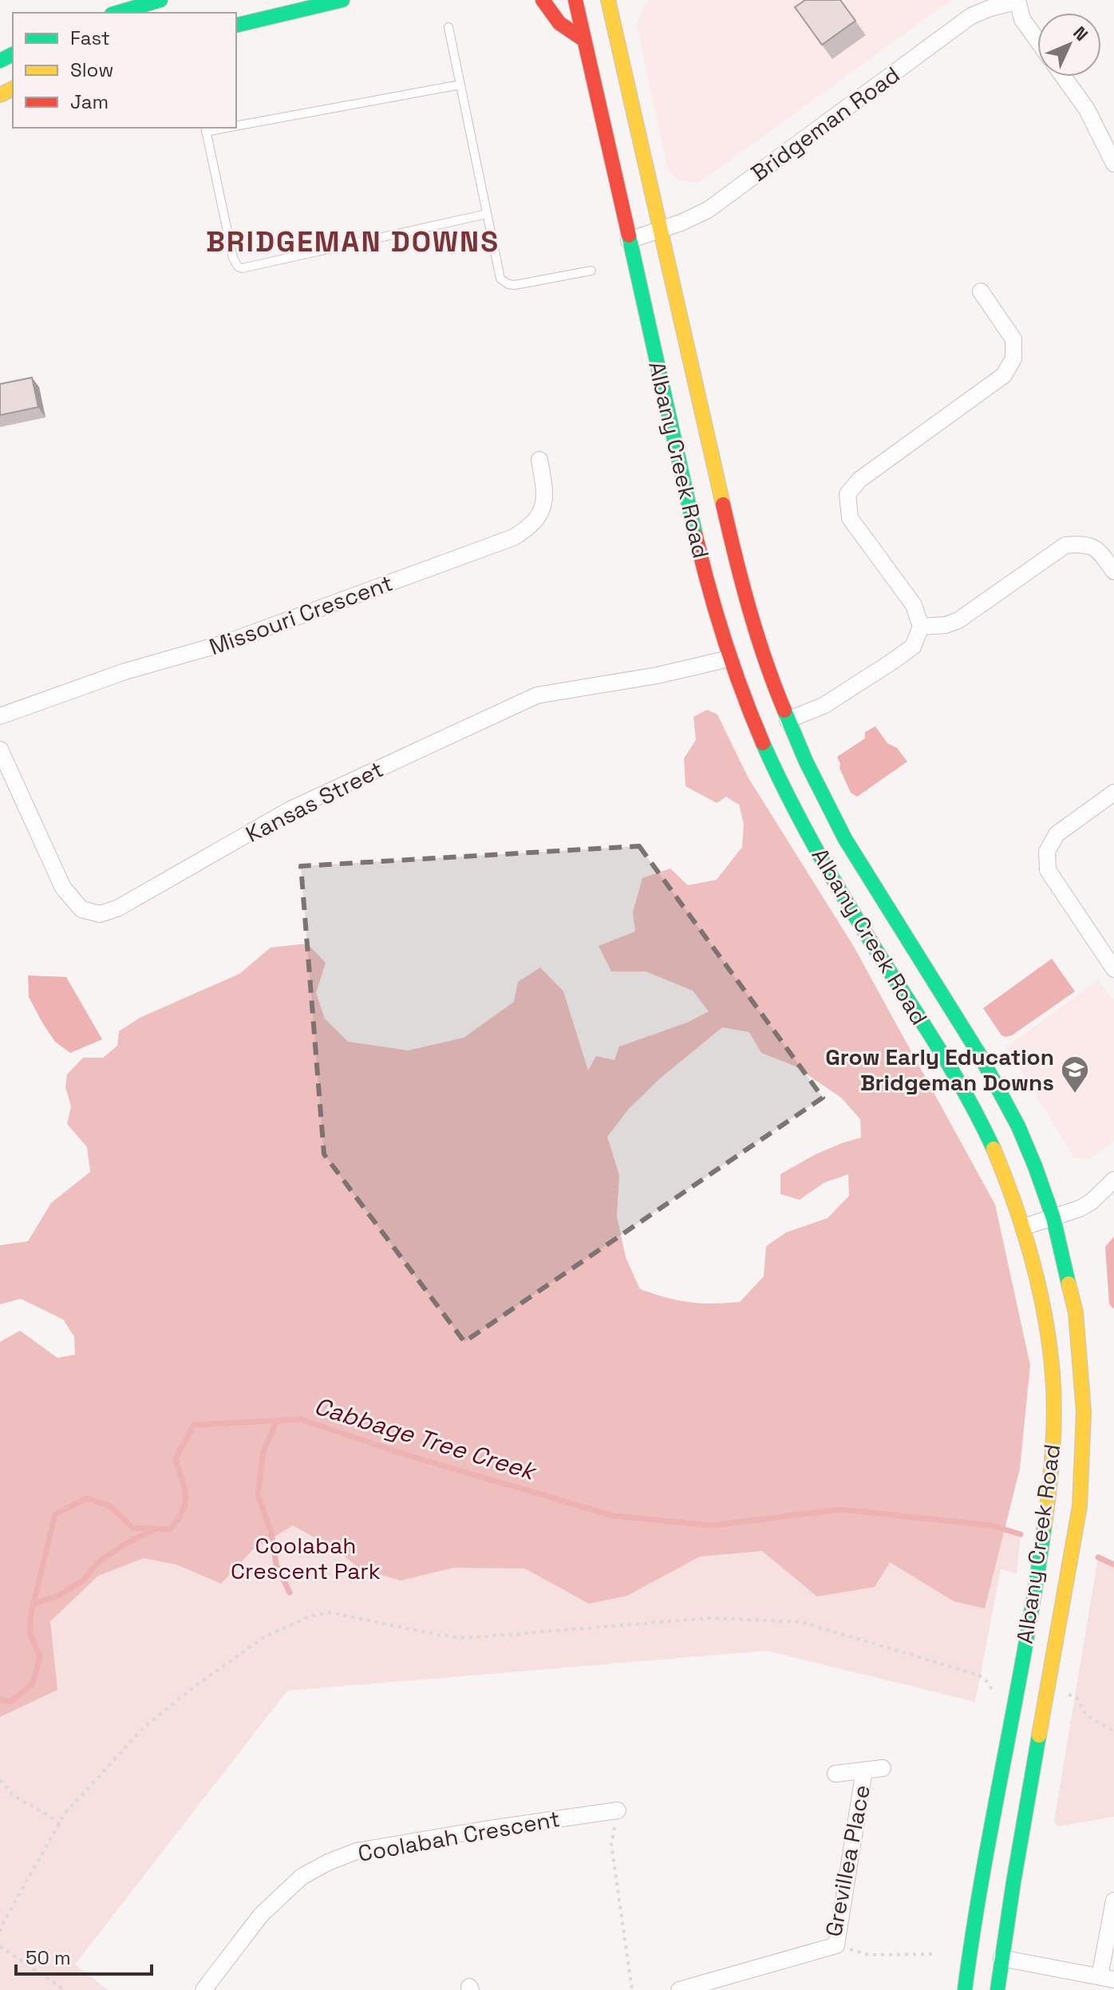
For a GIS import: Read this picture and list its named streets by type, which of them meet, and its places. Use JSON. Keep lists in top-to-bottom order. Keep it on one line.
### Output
{"streets":{"main road":["Albany Creek Road"],"street":["Bridgeman Road","Missouri Crescent","Kansas Street","Coolabah Crescent","Grevillea Place"]},"crossings":[["Bridgeman Road","Albany Creek Road"],["Albany Creek Road","Kansas Street"]],"districts":["BRIDGEMAN DOWNS"],"water":["Cabbage Tree Creek"],"parks":["Coolabah Crescent Park"],"places":{"school or university":["Grow Early Education Bridgeman Downs"]},"legend":["Fast","Slow","Jam"],"scale_bar":"50 m","north":"top right"}
